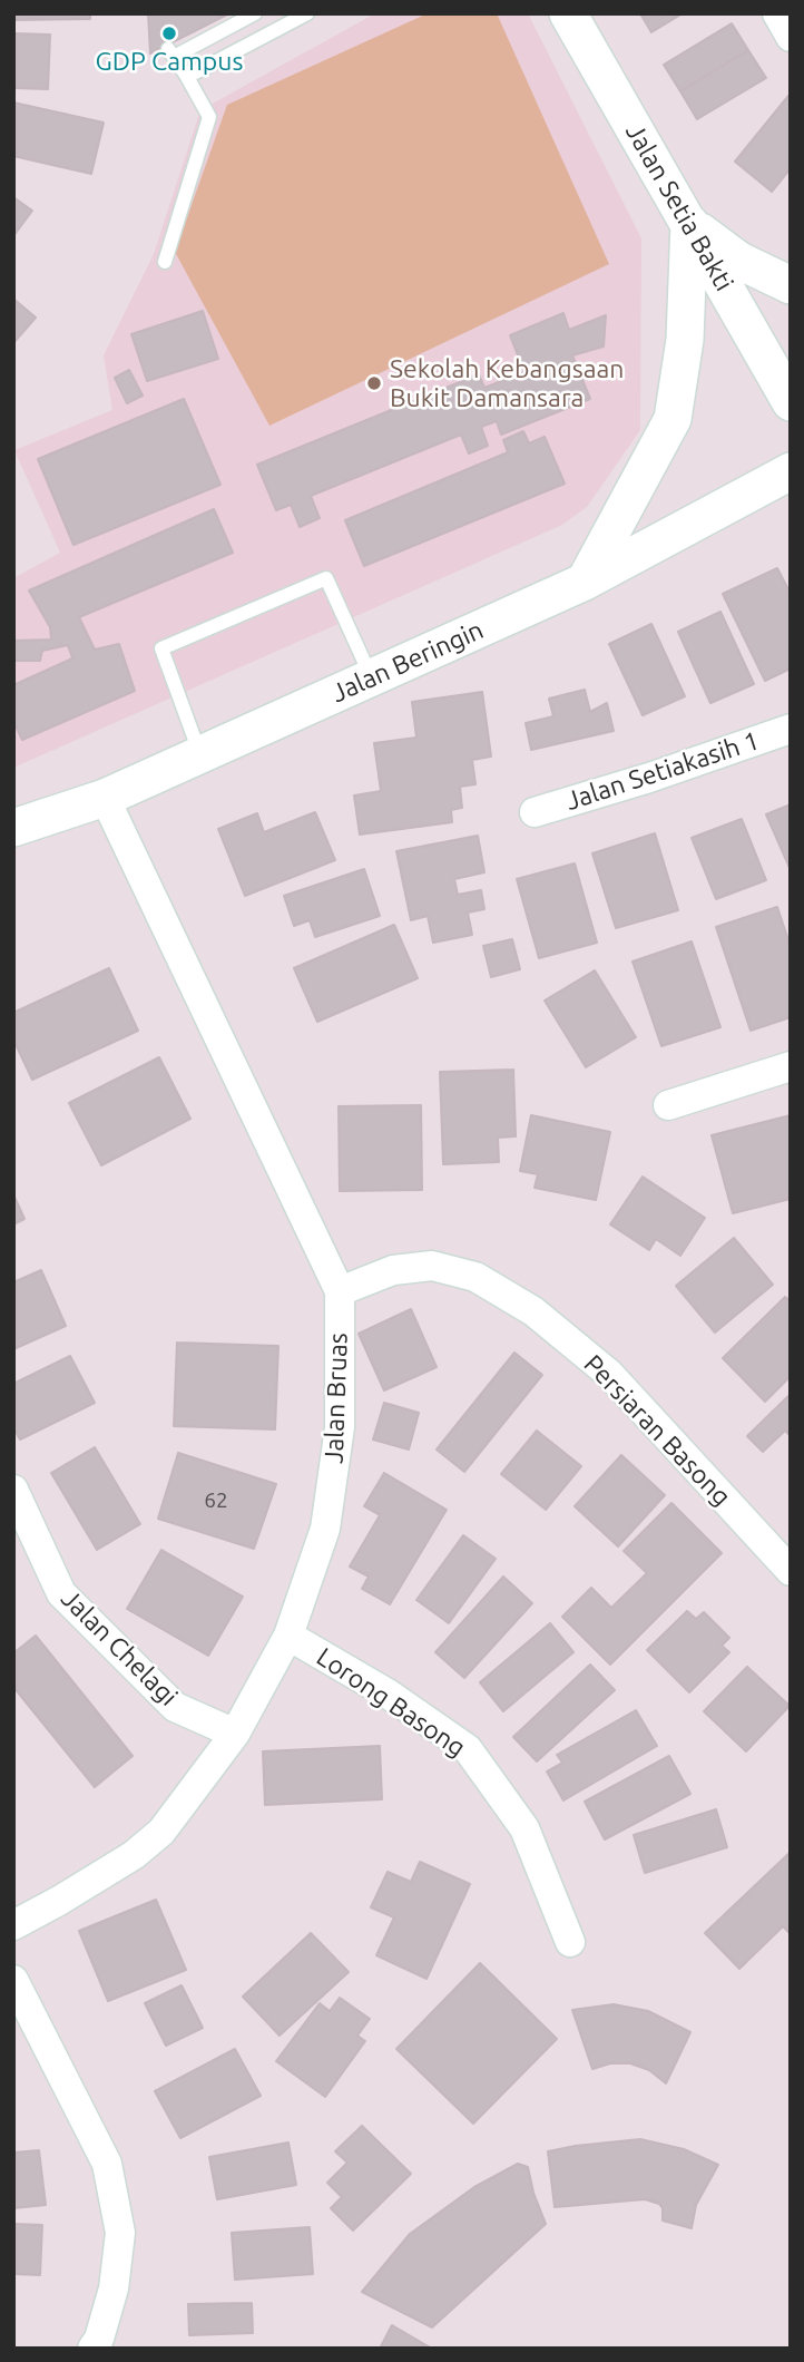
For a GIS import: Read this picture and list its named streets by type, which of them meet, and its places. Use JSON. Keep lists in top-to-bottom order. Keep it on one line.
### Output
{"streets":{"street":["Jalan Setia Bakti","Jalan Beringin","Jalan Setiakasih 1","Jalan Bruas","Persiaran Basong","Jalan Chelagi","Lorong Basong"]},"crossings":[["Jalan Beringin","Jalan Bruas"],["Jalan Bruas","Persiaran Basong"],["Jalan Bruas","Jalan Chelagi"],["Jalan Bruas","Lorong Basong"]],"places":["GDP Campus","Sekolah Kebangsaan Bukit Damansara"],"house_numbers":["62"]}
